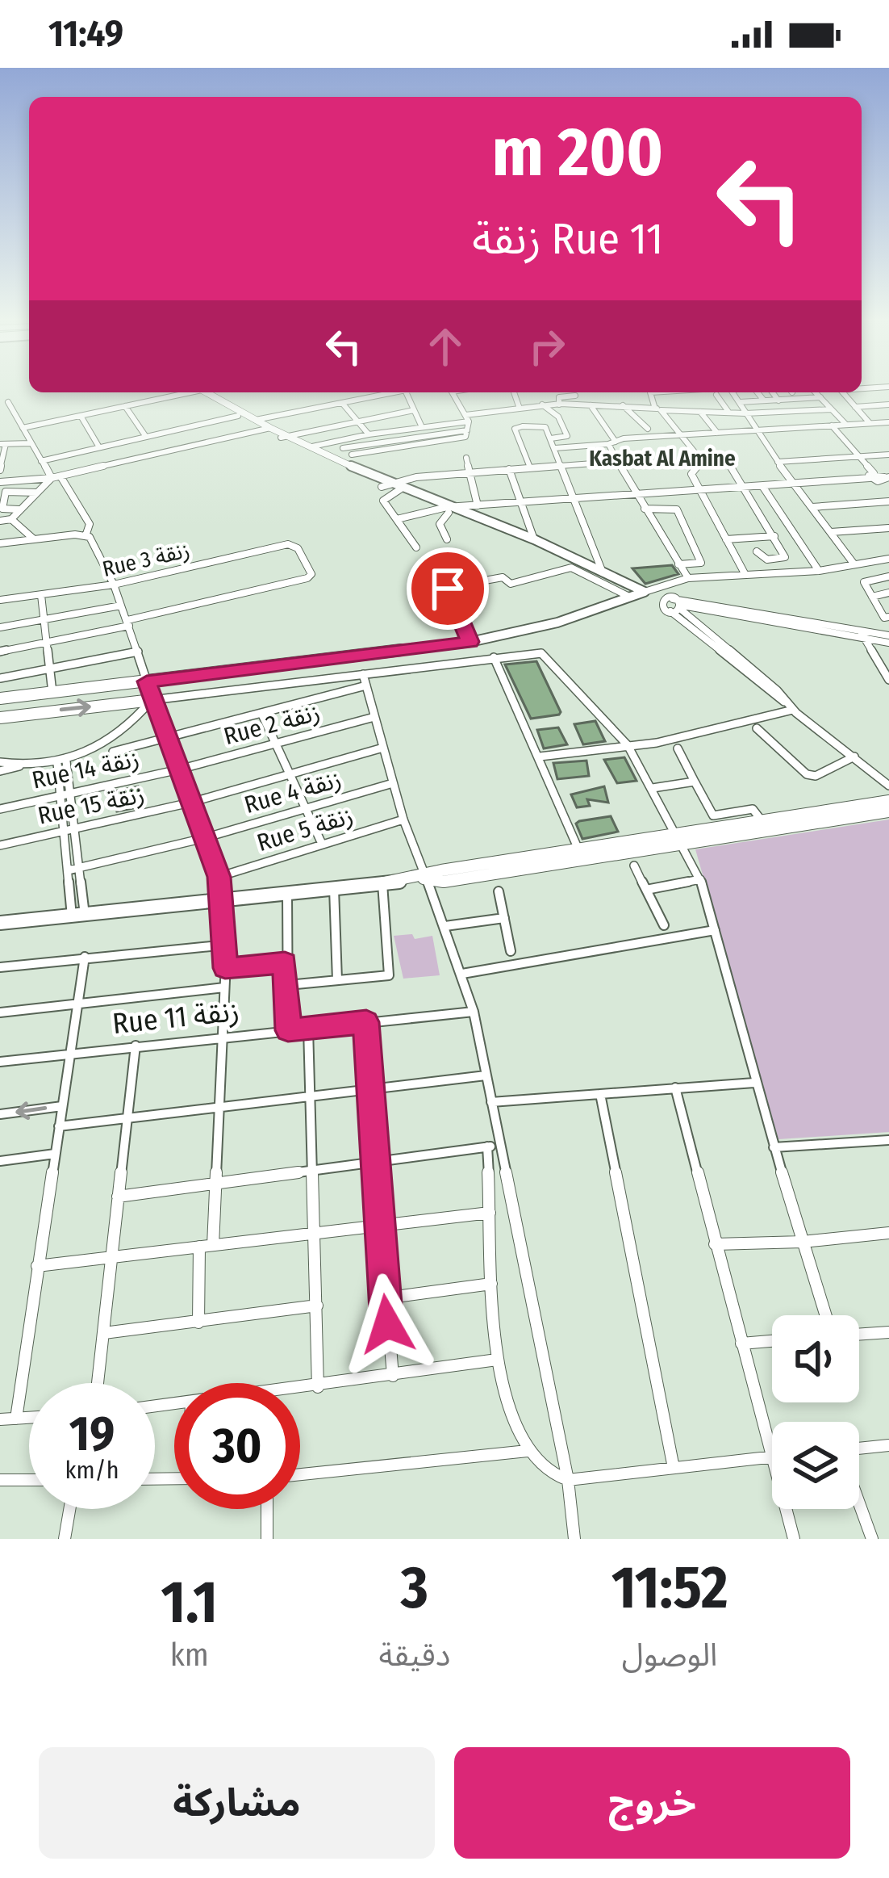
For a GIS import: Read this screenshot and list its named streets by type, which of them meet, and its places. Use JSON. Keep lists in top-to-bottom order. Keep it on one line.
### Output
{"streets":{"street":["Rue 3 زنقة","Rue 2 زنقة","Rue 14 زنقة","Rue 4 زنقة","Rue 15 زنقة","Rue 5 زنقة","Rue 11 زنقة"]},"crossings":[["Rue 2 زنقة","Rue 14 زنقة"]],"districts":["Kasbat Al Amine"],"page":{"status":"11:49","turn":["200 m","Rue 11 زنقة"],"speed":"19 km/h","limit":"30","eta":["11:52","الوصول","3","دقيقة","1.1","km"],"buttons":["خروج","مشاركة"]}}
